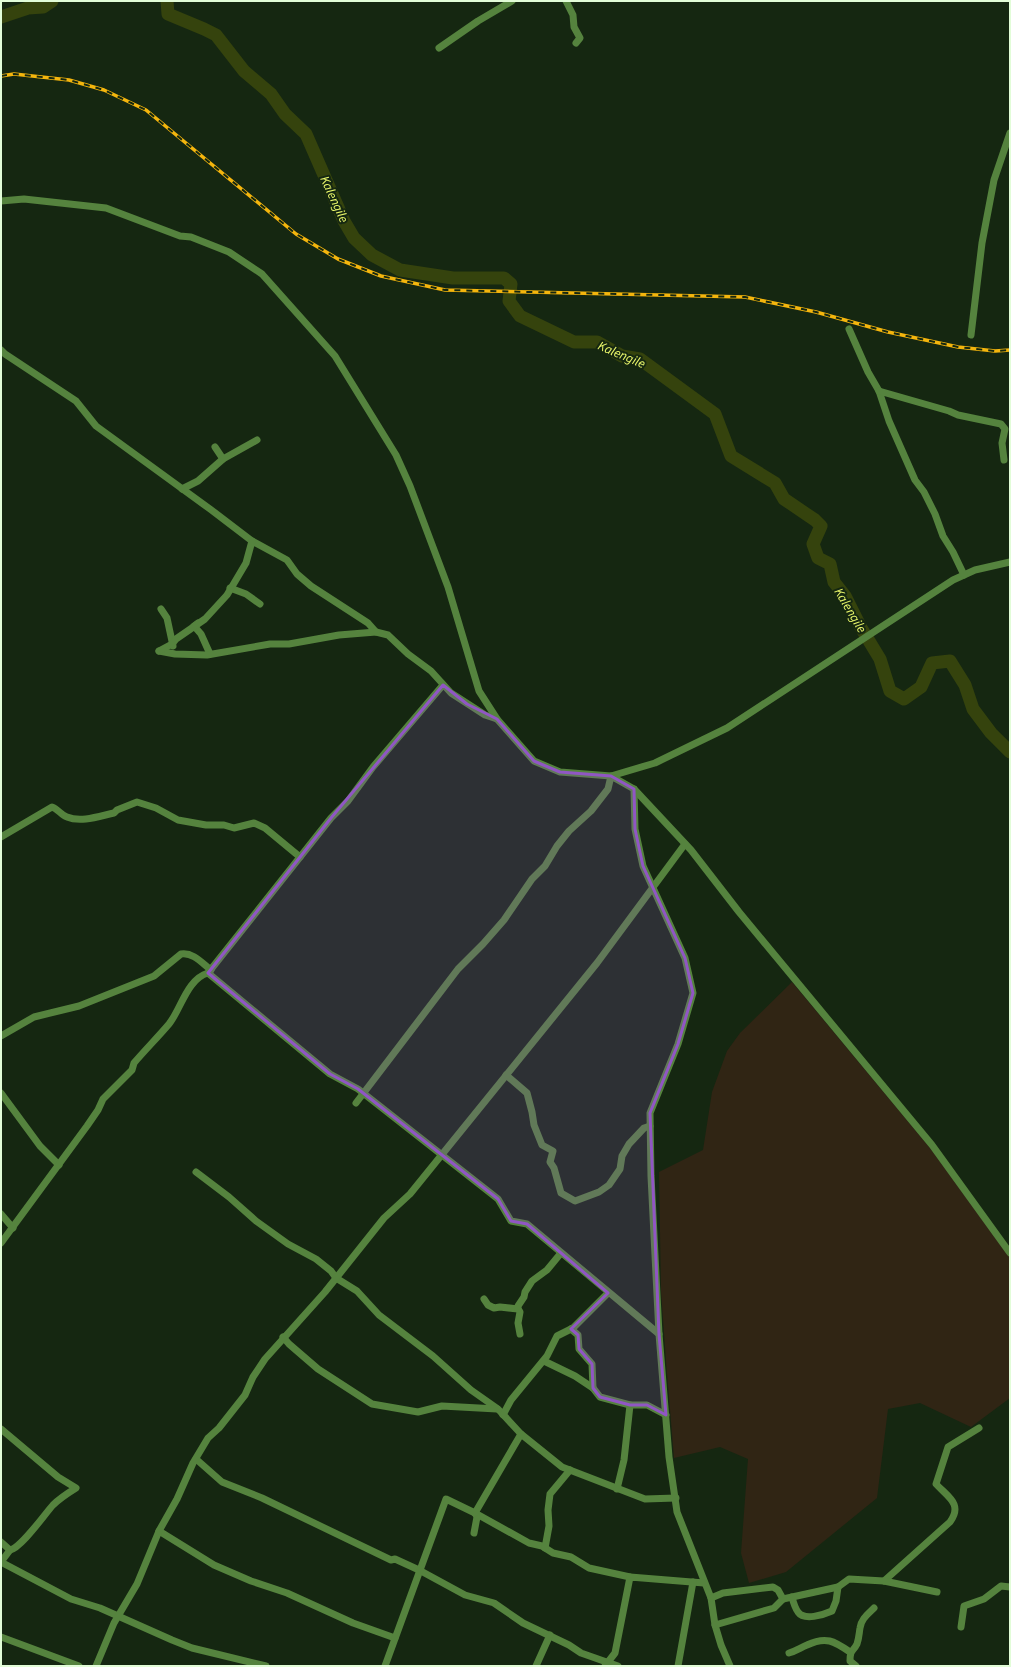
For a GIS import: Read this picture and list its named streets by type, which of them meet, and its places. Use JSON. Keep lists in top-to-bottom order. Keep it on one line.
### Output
{"water":["Kalengile"]}
